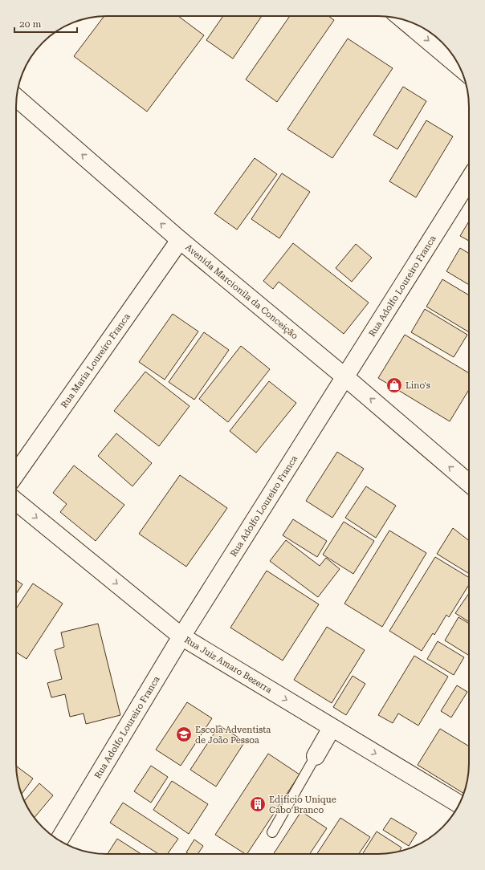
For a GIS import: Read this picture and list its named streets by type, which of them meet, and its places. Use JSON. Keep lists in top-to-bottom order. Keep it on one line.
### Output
{"streets":{"main road":["Rua Adolfo Loureiro Franca","Avenida Marcionila da Conceição","Rua Maria Loureiro Franca","Rua Juiz Amaro Bezerra"]},"crossings":[["Rua Adolfo Loureiro Franca","Avenida Marcionila da Conceição"],["Rua Adolfo Loureiro Franca","Rua Juiz Amaro Bezerra"],["Avenida Marcionila da Conceição","Rua Maria Loureiro Franca"]],"one_way":["Avenida Marcionila da Conceição","Rua Juiz Amaro Bezerra"],"places":{"shop":["Lino's"],"school or university":["Escola Adventista de João Pessoa"],"building":["Edifício Unique Cabo Branco"]},"scale_bar":"20 m"}
